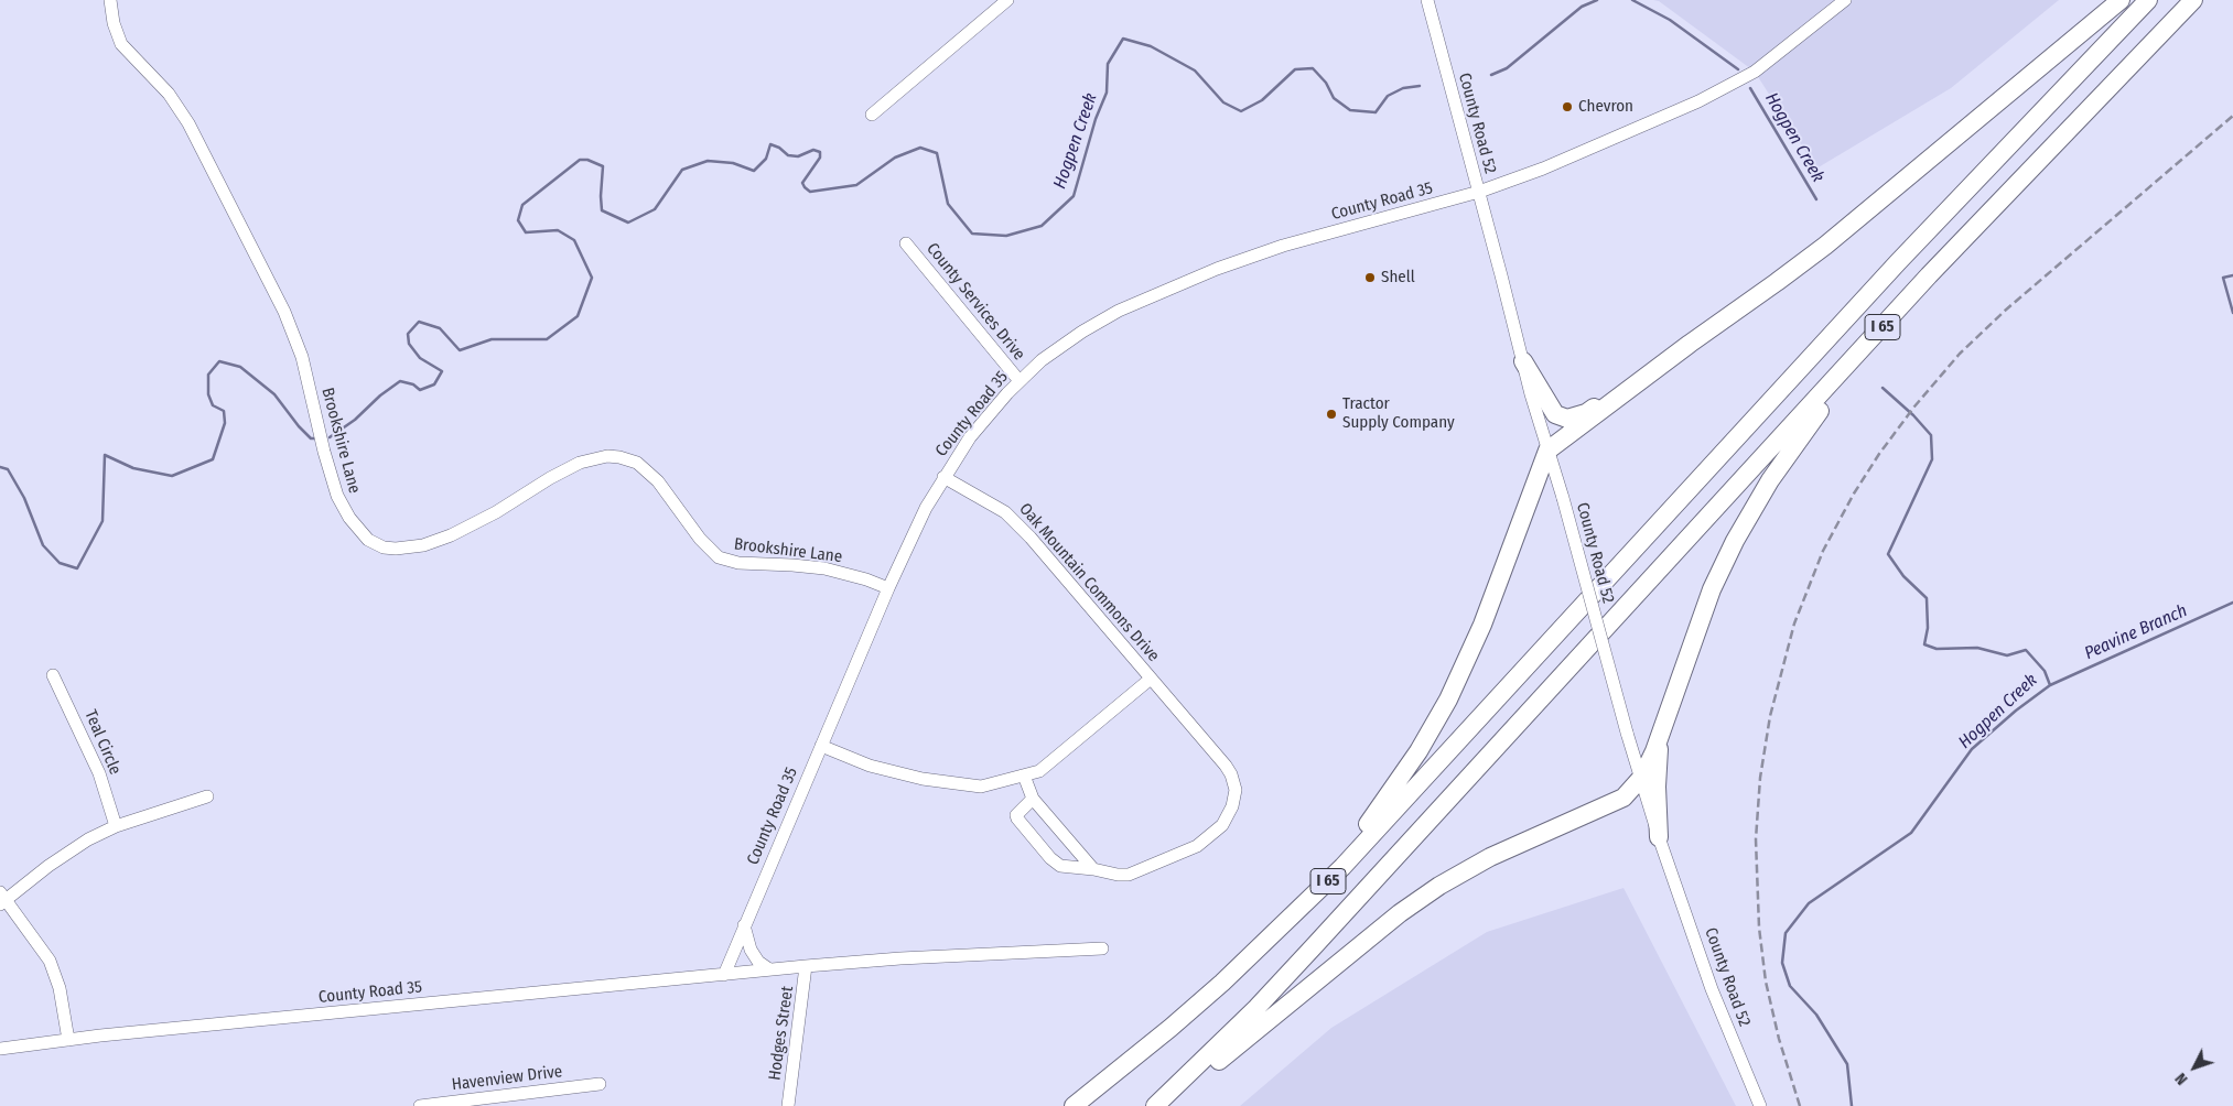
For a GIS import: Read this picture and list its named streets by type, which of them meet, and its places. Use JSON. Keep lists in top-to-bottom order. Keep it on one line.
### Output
{"streets":{"highway":["I 65"],"street":["County Road 52","County Road 35","County Services Drive","Brookshire Lane","Oak Mountain Commons Drive","Teal Circle","Hodges Street","Havenview Drive"]},"crossings":[["County Road 52","County Road 35"],["County Road 35","County Services Drive"],["County Road 35","Brookshire Lane"],["County Road 35","Oak Mountain Commons Drive"]],"water":["Hogpen Creek","Peavine Branch"],"places":["Chevron","Shell","Tractor Supply Company"],"north":"bottom left"}
